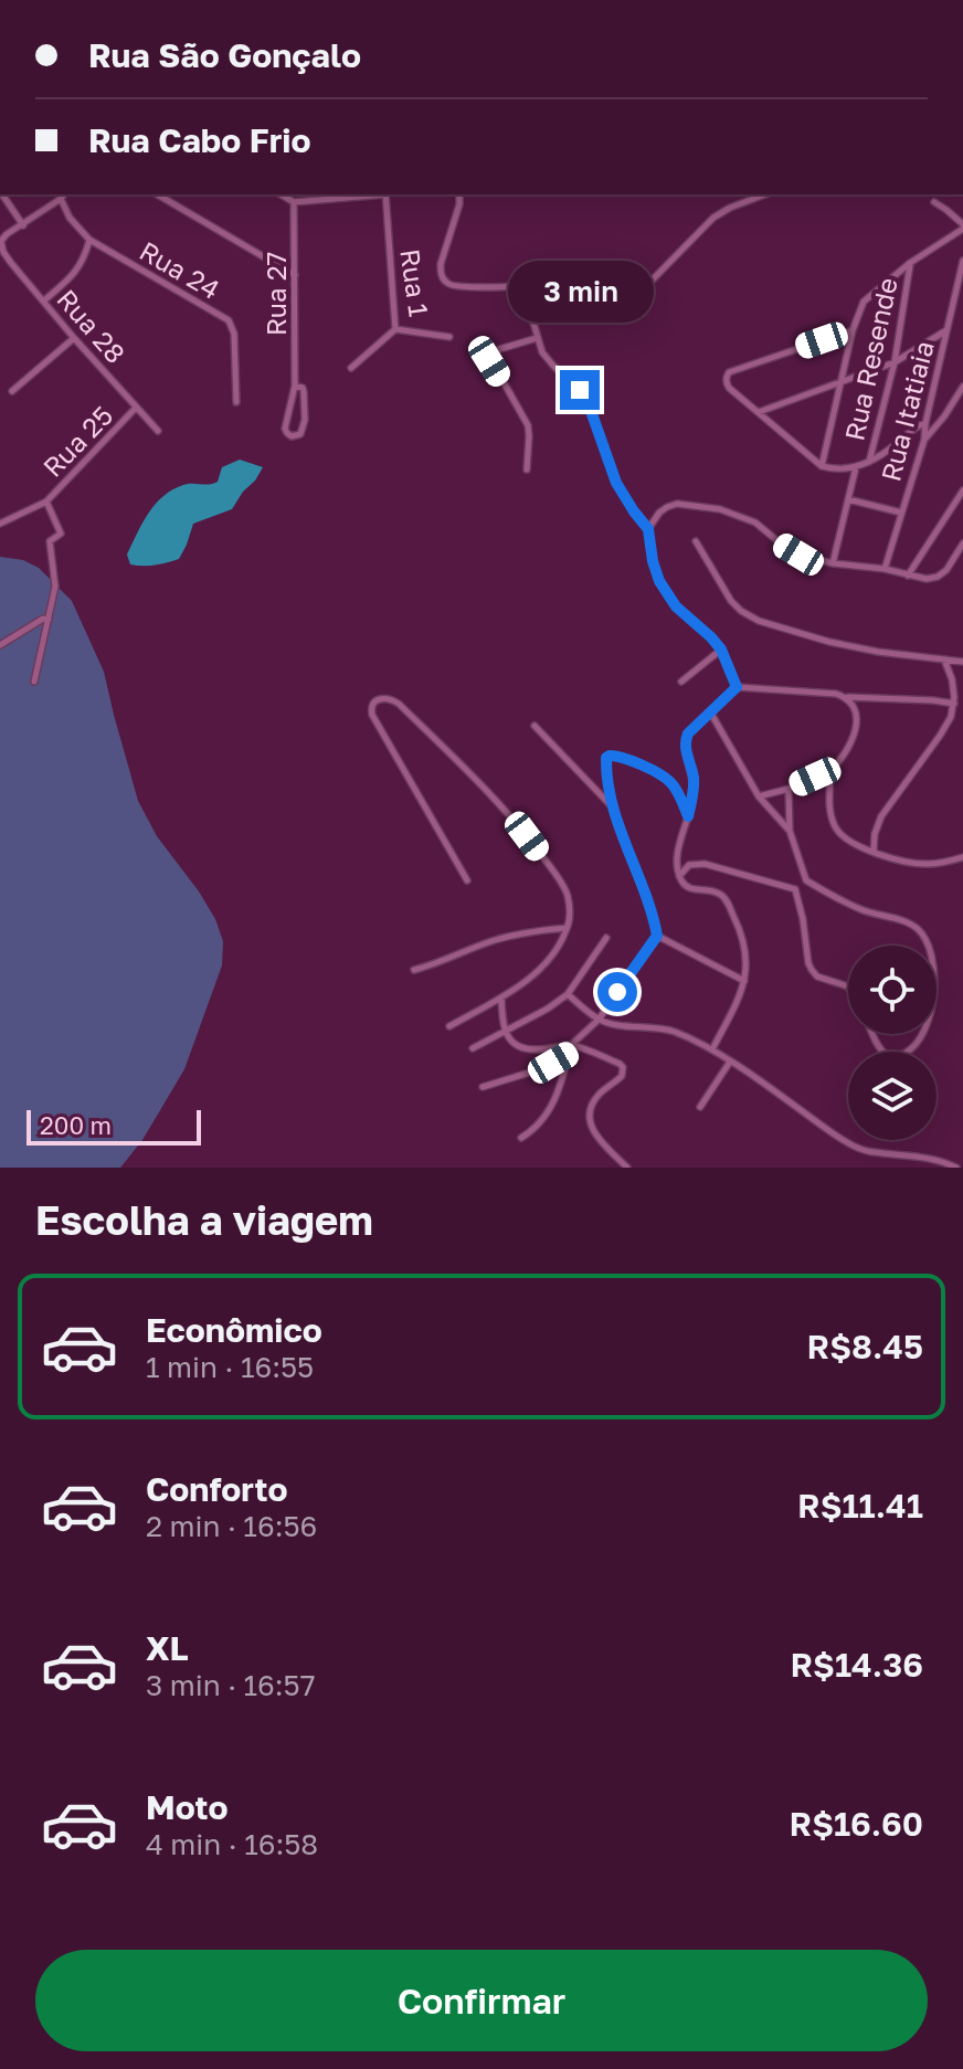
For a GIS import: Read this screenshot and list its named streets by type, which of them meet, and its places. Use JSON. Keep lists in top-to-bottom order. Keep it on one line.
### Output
{"streets":{"street":["Rua 24","Rua 1","Rua 27","Rua 28","Rua Resende","Rua Itatiaia","Rua 25"]},"crossings":[["Rua 28","Rua 25"]],"scale_bar":"200 m","page":{"banner":["Rua São Gonçalo","Rua Cabo Frio"],"bubble":"3 min","scale":"200 m","heading":"Escolha a viagem","list":[{"name":"Econômico","note":"1 min · 16:55","value":"R$8.45"},{"name":"Conforto","note":"2 min · 16:56","value":"R$11.41"},{"name":"XL","note":"3 min · 16:57","value":"R$14.36"},{"name":"Moto","note":"4 min · 16:58","value":"R$16.60"}],"buttons":"Confirmar"}}
